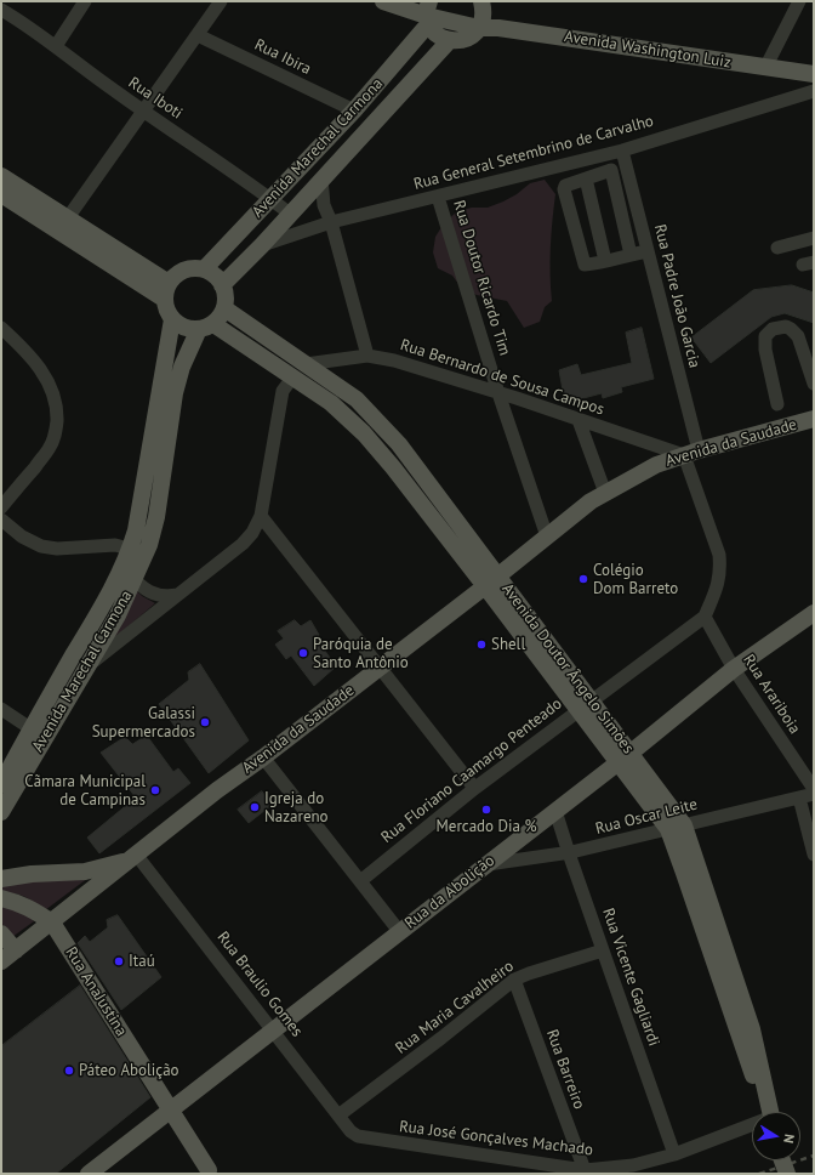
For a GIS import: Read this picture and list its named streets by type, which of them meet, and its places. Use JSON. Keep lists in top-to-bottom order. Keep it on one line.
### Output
{"streets":{"main road":["Avenida Washington Luiz","Avenida Marechal Carmona","Avenida da Saudade","Avenida Doutor Ângelo Simões","Rua da Abolição","Rua AnaJustina"],"street":["Rua Ibira","Rua Iboti","Rua General Setembrino de Carvalho","Rua Doutor Ricardo Tim","Rua Padre João Garcia","Rua Bernardo de Sousa Campos","Rua Arariboia","Rua Floriano Caamargo Penteado","Rua Oscar Leite","Rua Vicente Gagliardi","Rua Braulio Gomes","Rua Maria Cavalheiro","Rua Barreiro","Rua José Gonçalves Machado"]},"crossings":[["Avenida Washington Luiz","Avenida Marechal Carmona"],["Rua Ibira","Avenida Marechal Carmona"],["Rua Iboti","Avenida Marechal Carmona"],["Avenida Marechal Carmona","Rua General Setembrino de Carvalho"],["Avenida Marechal Carmona","Avenida Doutor Ângelo Simões"],["Rua General Setembrino de Carvalho","Rua Doutor Ricardo Tim"],["Rua General Setembrino de Carvalho","Rua Padre João Garcia"],["Rua Doutor Ricardo Tim","Rua Bernardo de Sousa Campos"],["Rua Doutor Ricardo Tim","Avenida da Saudade"],["Rua Padre João Garcia","Rua Bernardo de Sousa Campos"],["Rua Padre João Garcia","Avenida da Saudade"],["Rua Bernardo de Sousa Campos","Avenida da Saudade"],["Rua Bernardo de Sousa Campos","Avenida Doutor Ângelo Simões"],["Avenida da Saudade","Avenida Doutor Ângelo Simões"],["Avenida da Saudade","Rua Braulio Gomes"],["Avenida da Saudade","Rua AnaJustina"],["Avenida Doutor Ângelo Simões","Rua Floriano Caamargo Penteado"],["Avenida Doutor Ângelo Simões","Rua Oscar Leite"],["Avenida Doutor Ângelo Simões","Rua da Abolição"],["Rua Arariboia","Rua Floriano Caamargo Penteado"],["Rua Arariboia","Rua da Abolição"],["Rua Oscar Leite","Rua da Abolição"],["Rua Oscar Leite","Rua Vicente Gagliardi"],["Rua da Abolição","Rua Vicente Gagliardi"],["Rua da Abolição","Rua Braulio Gomes"],["Rua da Abolição","Rua AnaJustina"],["Rua Vicente Gagliardi","Rua Maria Cavalheiro"],["Rua Vicente Gagliardi","Rua José Gonçalves Machado"],["Rua Braulio Gomes","Rua Maria Cavalheiro"],["Rua Braulio Gomes","Rua José Gonçalves Machado"],["Rua Maria Cavalheiro","Rua Barreiro"],["Rua Barreiro","Rua José Gonçalves Machado"]],"places":["Colégio Dom Barreto","Shell","Paróquia de Santo Antônio","Galassi Supermercados","Cãmara Municipal de Campinas","Igreja do Nazareno","Mercado Dia %","Itaú","Páteo Abolição"],"north":"right"}
